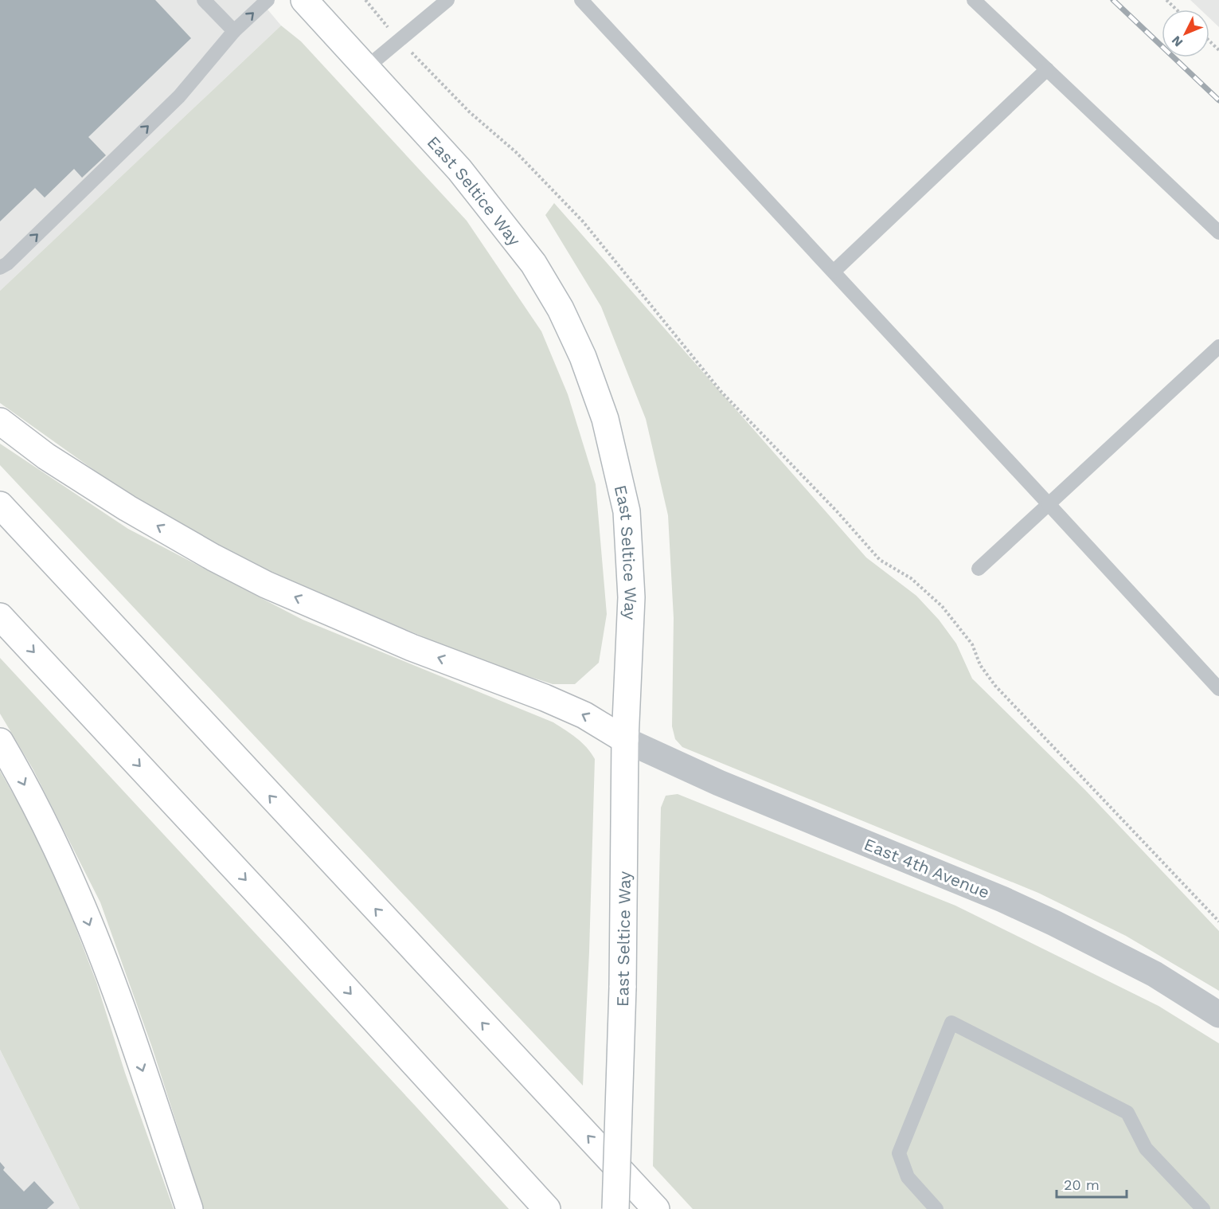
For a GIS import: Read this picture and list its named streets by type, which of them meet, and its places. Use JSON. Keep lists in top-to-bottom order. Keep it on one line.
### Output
{"streets":{"main road":["East Seltice Way"],"street":["East 4th Avenue"]},"crossings":[["East Seltice Way","East 4th Avenue"]],"scale_bar":"20 m","north":"bottom left"}
